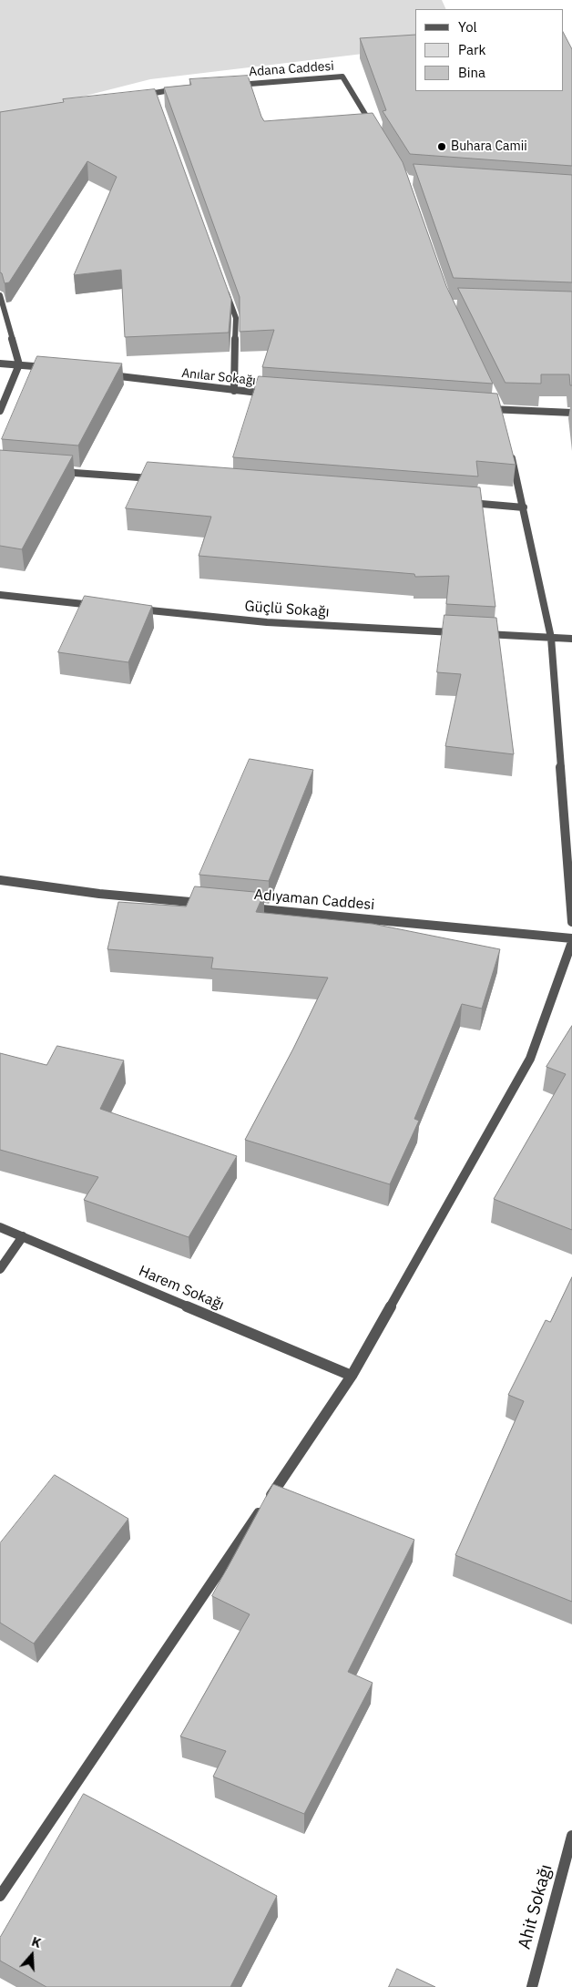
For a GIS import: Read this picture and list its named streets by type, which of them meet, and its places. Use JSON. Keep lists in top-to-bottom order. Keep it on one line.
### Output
{"streets":{"street":["Adana Caddesi","Anılar Sokağı","Güçlü Sokağı","Adıyaman Caddesi","Harem Sokağı","Ahit Sokağı"]},"places":["Buhara Camii"],"legend":["Yol","Park","Bina"],"north":"top"}
